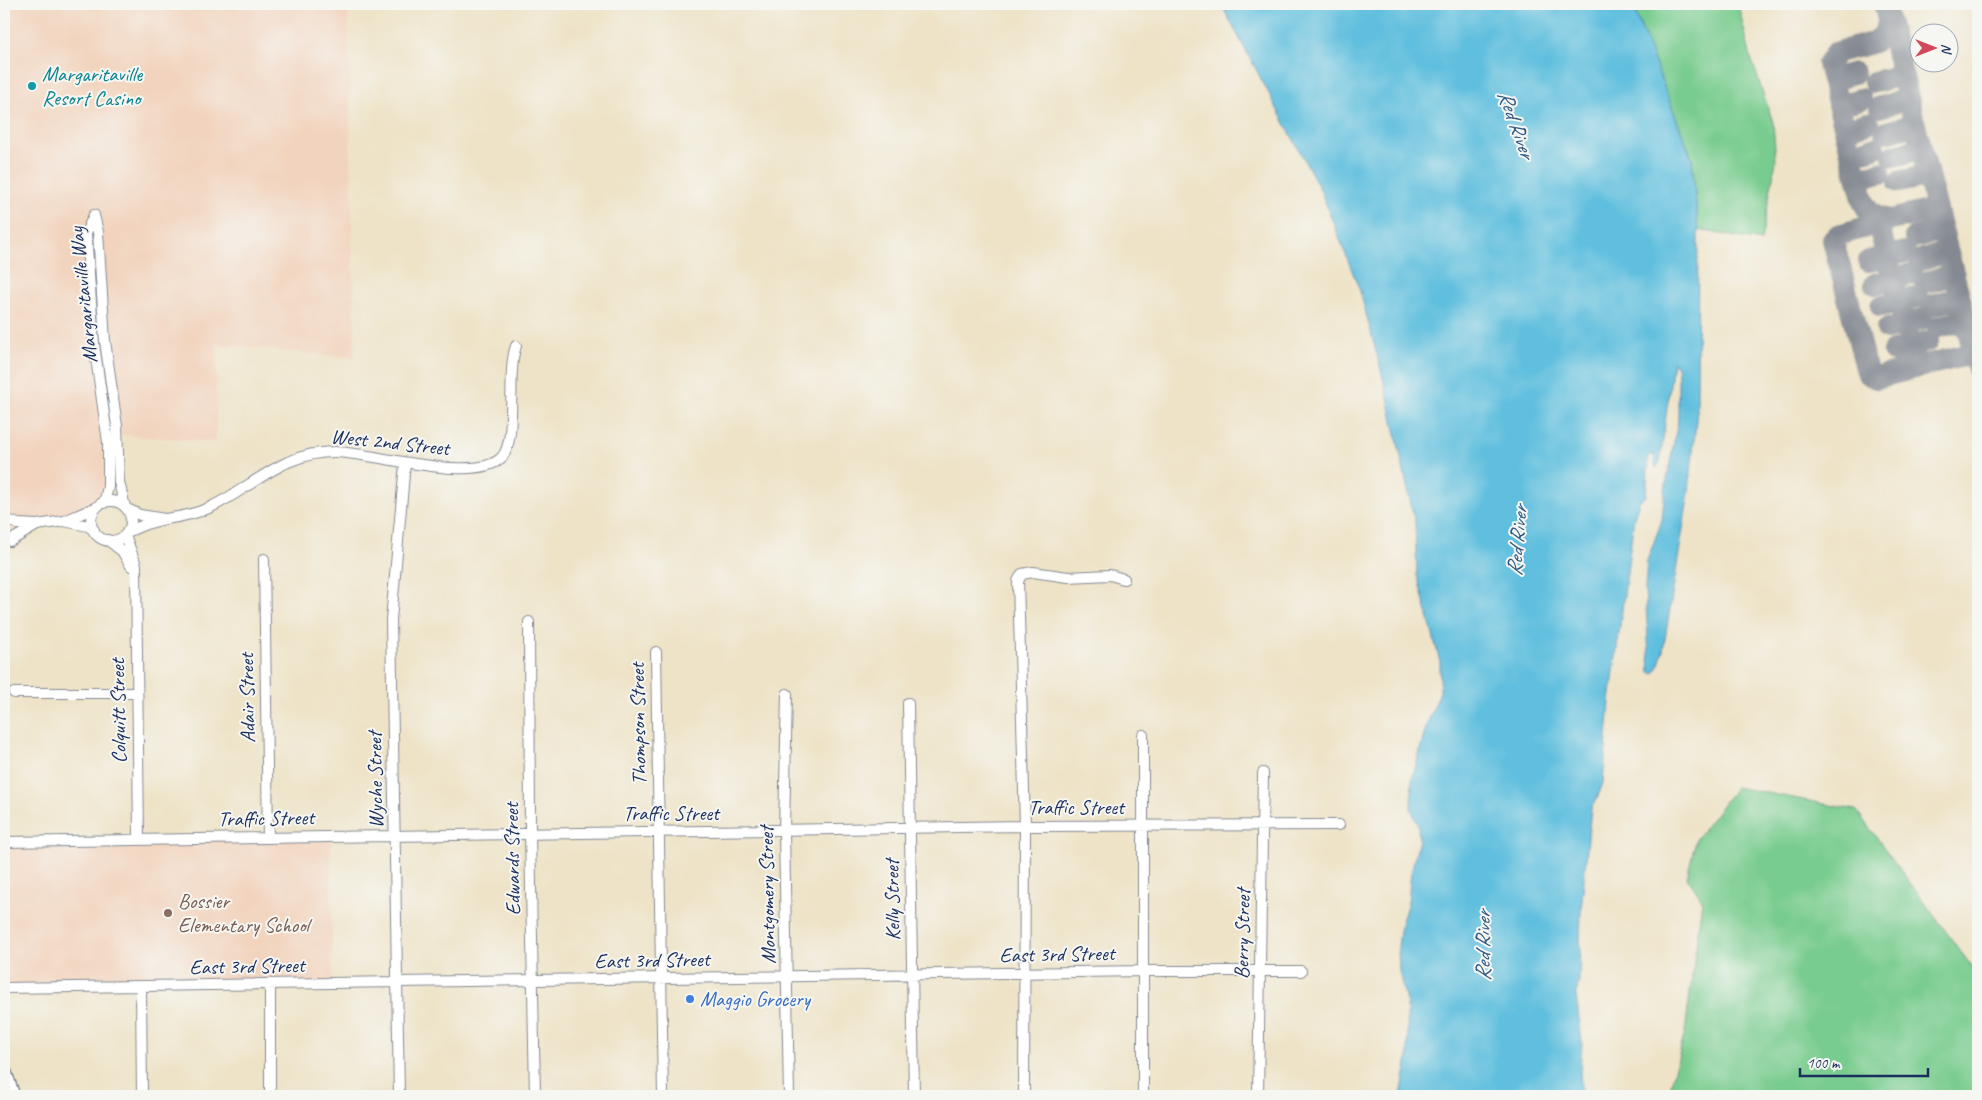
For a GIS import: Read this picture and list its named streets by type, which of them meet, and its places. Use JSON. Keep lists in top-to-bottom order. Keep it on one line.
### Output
{"streets":{"street":["Margaritaville Way","West 2nd Street","Adair Street","Colquitt Street","Thompson Street","Wyche Street","Traffic Street","Edwards Street","Montgomery Street","Kelly Street","Berry Street","East 3rd Street"]},"crossings":[["Margaritaville Way","West 2nd Street"],["Margaritaville Way","Colquitt Street"],["West 2nd Street","Colquitt Street"],["West 2nd Street","Wyche Street"],["Adair Street","Traffic Street"],["Colquitt Street","Traffic Street"],["Thompson Street","Traffic Street"],["Thompson Street","East 3rd Street"],["Wyche Street","Traffic Street"],["Wyche Street","East 3rd Street"],["Traffic Street","Edwards Street"],["Traffic Street","Montgomery Street"],["Traffic Street","Kelly Street"],["Traffic Street","Berry Street"],["Edwards Street","East 3rd Street"],["Montgomery Street","East 3rd Street"],["Kelly Street","East 3rd Street"],["Berry Street","East 3rd Street"]],"water":["Red River"],"places":["Margaritaville Resort Casino","Bossier Elementary School","Maggio Grocery"],"scale_bar":"100 m","north":"right"}
